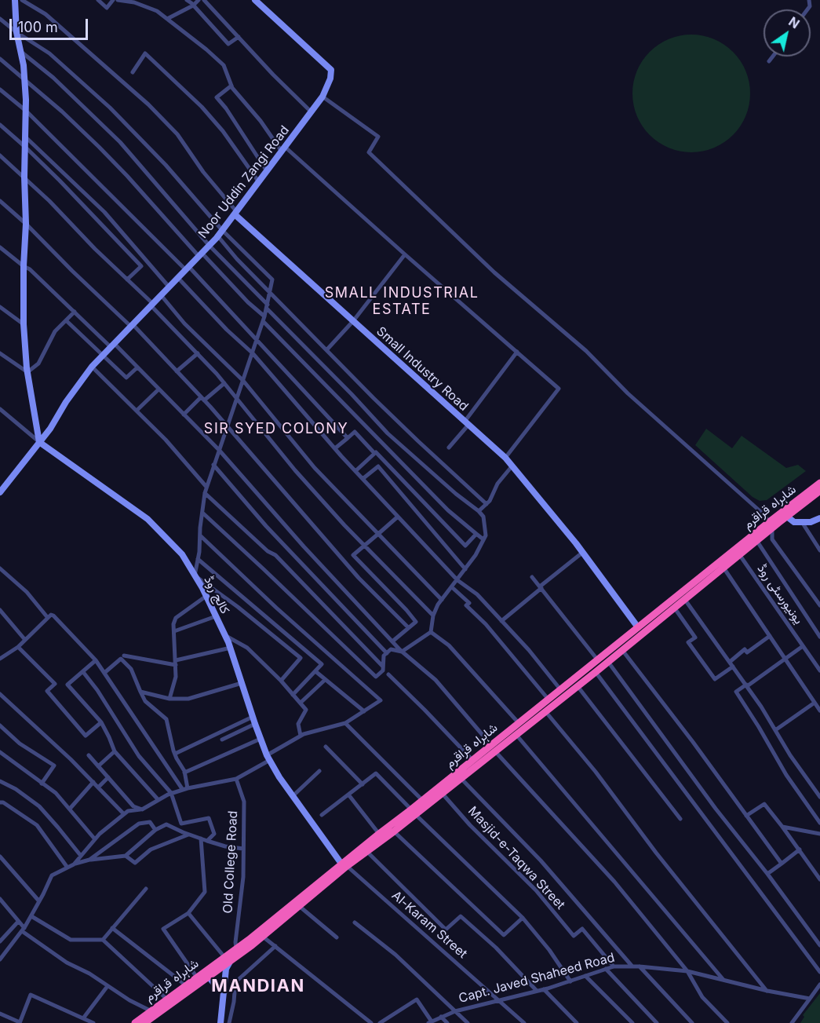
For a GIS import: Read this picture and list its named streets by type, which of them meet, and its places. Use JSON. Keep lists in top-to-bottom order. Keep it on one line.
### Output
{"streets":{"highway":["شاہراہ قراقرم"],"street":["Noor Uddin Zangi Road","Small Industry Road","یونیورسٹی روڈ","کالج روڈ","Masjid-e-Taqwa Street","Old College Road","Al-Karam Street","Capt. Javed Shaheed Road"]},"crossings":[["Noor Uddin Zangi Road","Small Industry Road"],["Noor Uddin Zangi Road","کالج روڈ"],["Small Industry Road","شاہراہ قراقرم"],["شاہراہ قراقرم","یونیورسٹی روڈ"],["شاہراہ قراقرم","کالج روڈ"],["شاہراہ قراقرم","Masjid-e-Taqwa Street"],["شاہراہ قراقرم","Old College Road"],["شاہراہ قراقرم","Al-Karam Street"],["کالج روڈ","Al-Karam Street"],["Masjid-e-Taqwa Street","Capt. Javed Shaheed Road"],["Al-Karam Street","Capt. Javed Shaheed Road"]],"districts":["SMALL INDUSTRIAL ESTATE","SIR SYED COLONY","MANDIAN"],"scale_bar":"100 m","north":"top right"}
